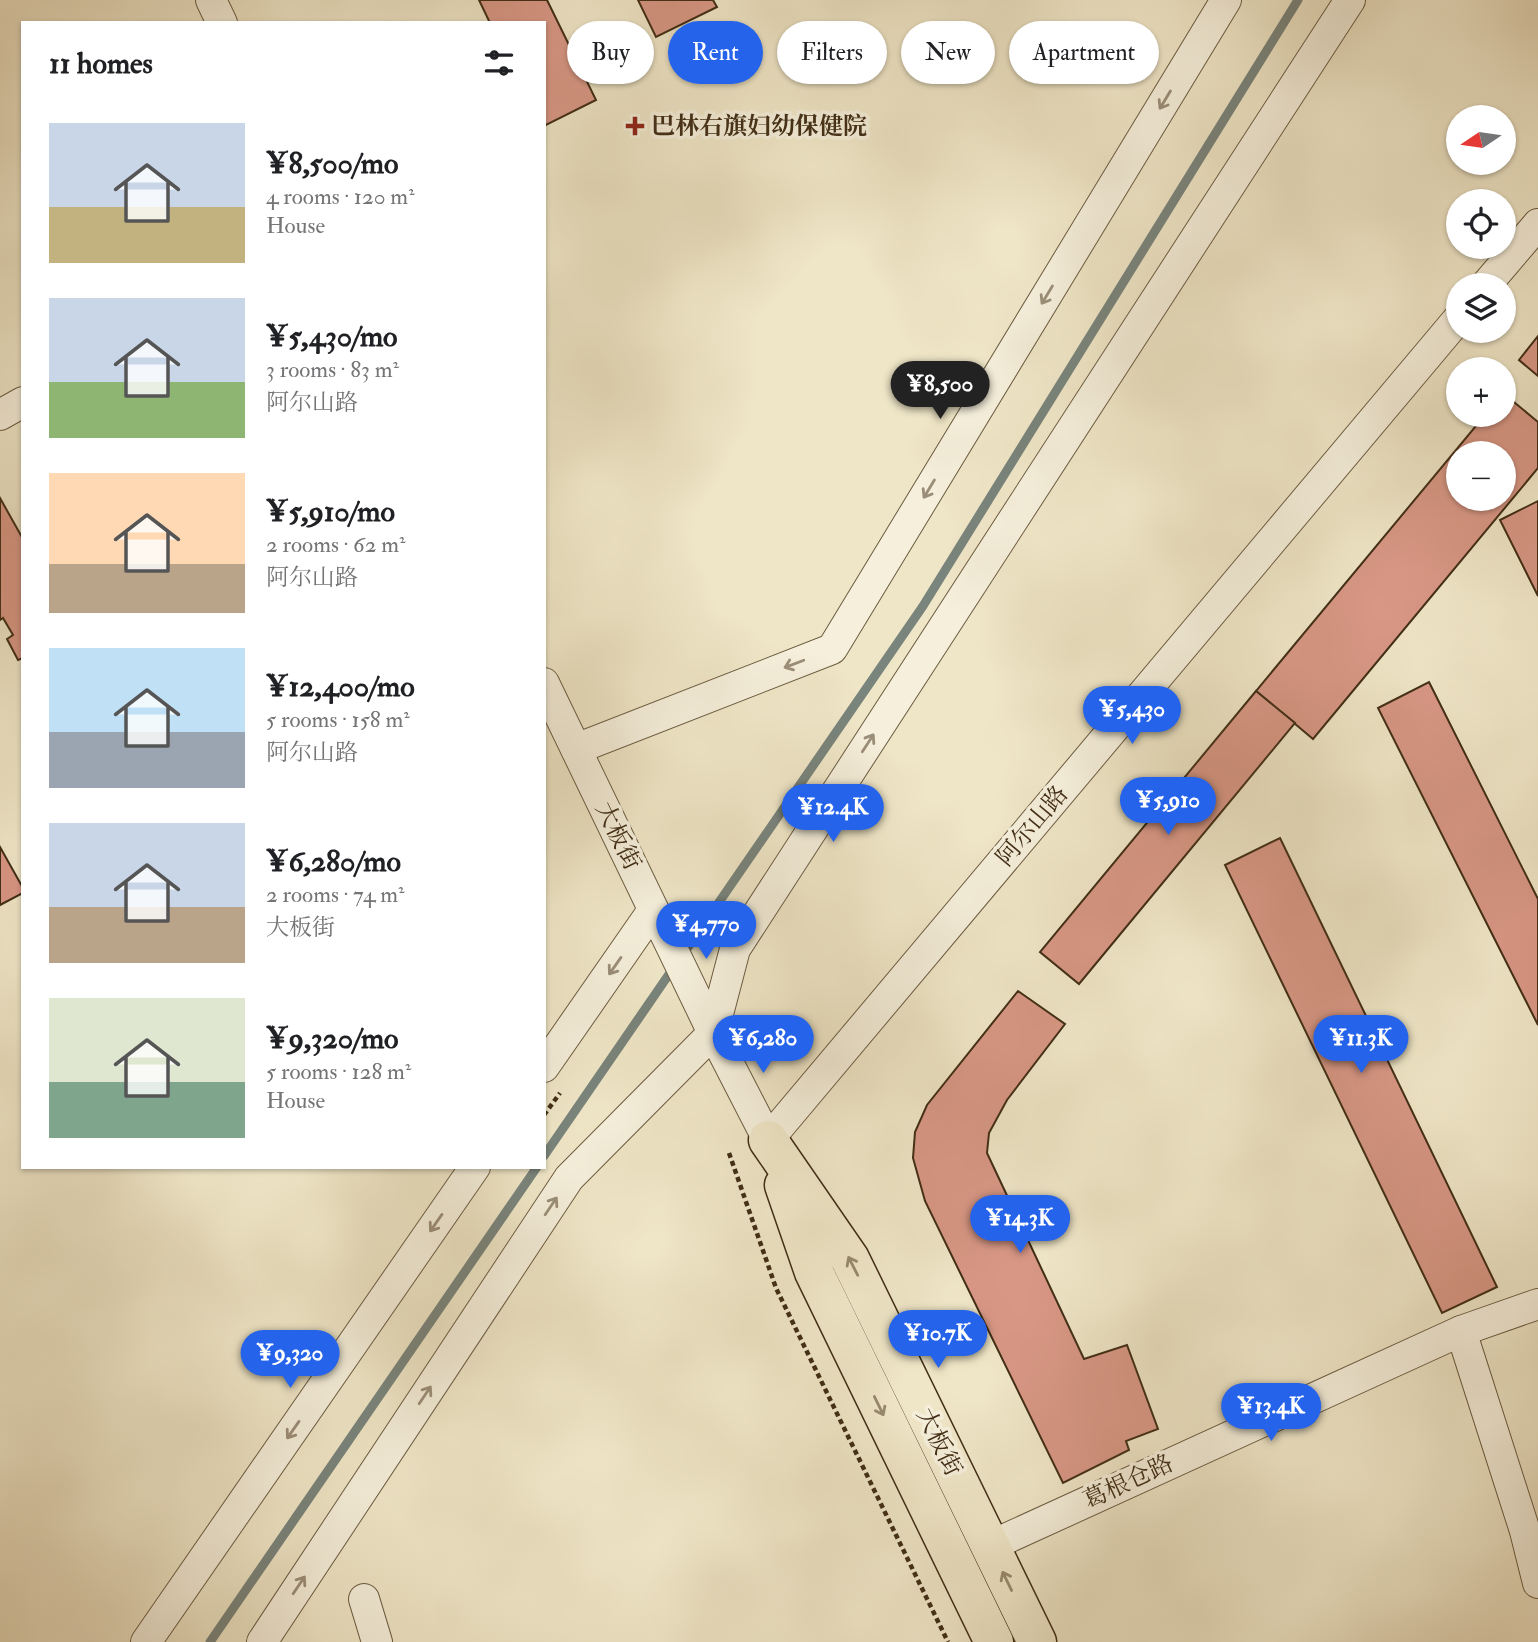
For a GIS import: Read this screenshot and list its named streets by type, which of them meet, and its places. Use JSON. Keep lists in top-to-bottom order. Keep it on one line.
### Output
{"streets":{"main road":["大板街"],"street":["阿尔山路","葛根仓路"]},"crossings":[["阿尔山路","大板街"],["大板街","葛根仓路"]],"places":{"health":["巴林右旗妇幼保健院"]},"north":"left","page":{"chip":["Buy","Rent","Filters","New","Apartment"],"heading":"11 homes","map_buttons":["+","−"],"list":[{"name":"¥8,500/mo","note":"4 rooms · 120 m² · House"},{"name":"¥5,430/mo","note":"3 rooms · 83 m² · 阿尔山路"},{"name":"¥5,910/mo","note":"2 rooms · 62 m² · 阿尔山路"},{"name":"¥12,400/mo","note":"5 rooms · 158 m² · 阿尔山路"},{"name":"¥6,280/mo","note":"2 rooms · 74 m² · 大板街"},{"name":"¥9,320/mo","note":"5 rooms · 128 m² · House"}],"price":["¥8,500","¥5,430","¥5,910","¥12.4K","¥4,770","¥6,280","¥11.3K","¥14.3K","¥10.7K","¥9,320","¥13.4K"]}}
